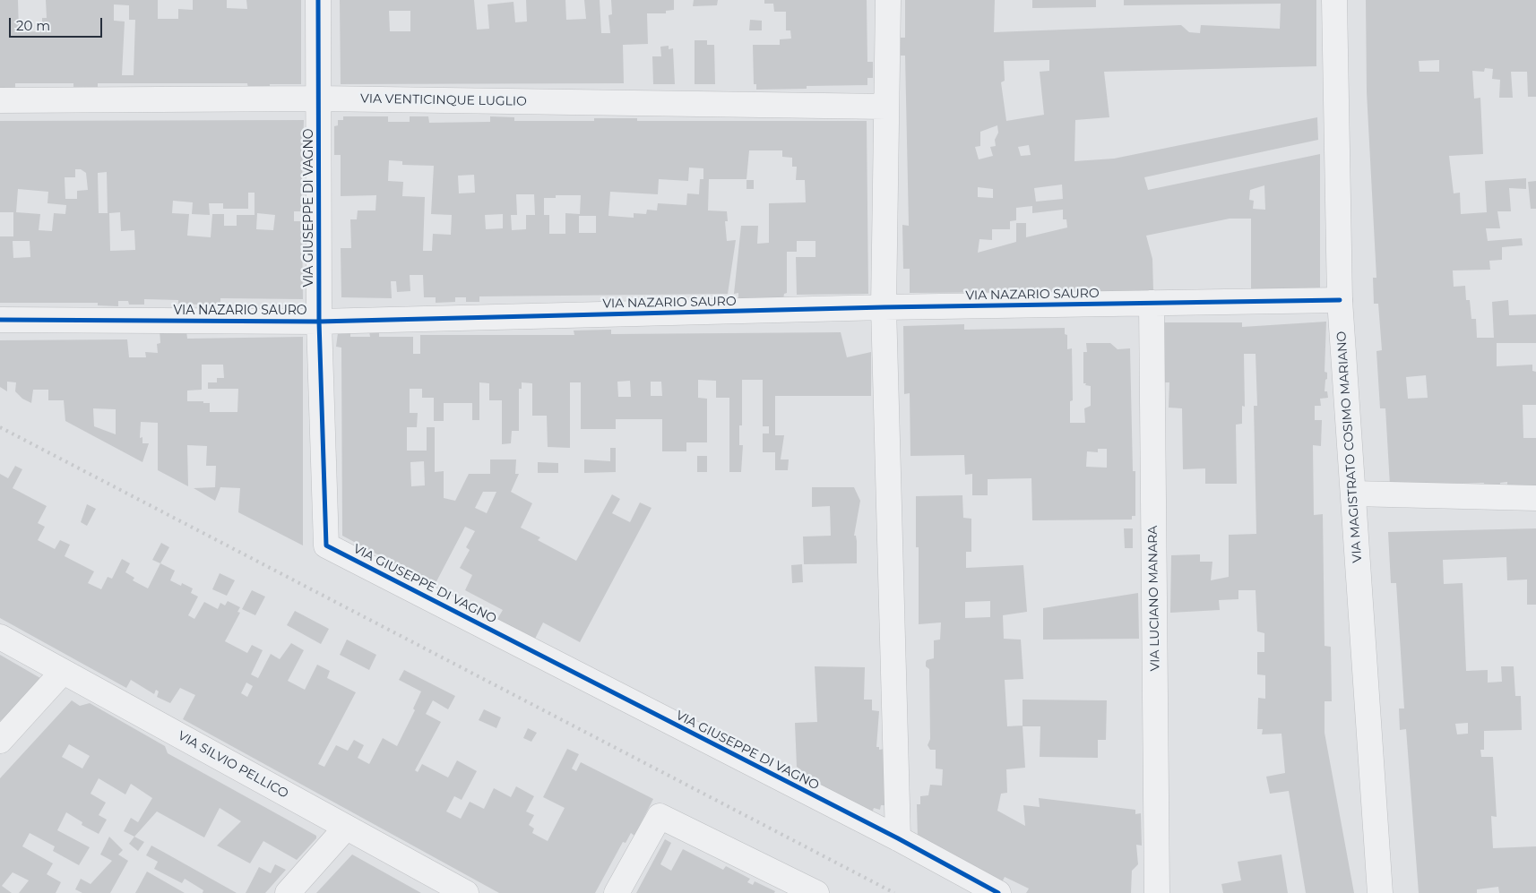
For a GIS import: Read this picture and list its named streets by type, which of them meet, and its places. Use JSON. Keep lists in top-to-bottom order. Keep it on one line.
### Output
{"streets":{"street":["VIA VENTICINQUE LUGLIO","VIA GIUSEPPE DI VAGNO","VIA NAZARIO SAURO","VIA MAGISTRATO COSIMO MARIANO","VIA LUCIANO MANARA","VIA SILVIO PELLICO"]},"crossings":[["VIA VENTICINQUE LUGLIO","VIA GIUSEPPE DI VAGNO"],["VIA GIUSEPPE DI VAGNO","VIA NAZARIO SAURO"],["VIA NAZARIO SAURO","VIA MAGISTRATO COSIMO MARIANO"],["VIA NAZARIO SAURO","VIA LUCIANO MANARA"]],"scale_bar":"20 m"}
